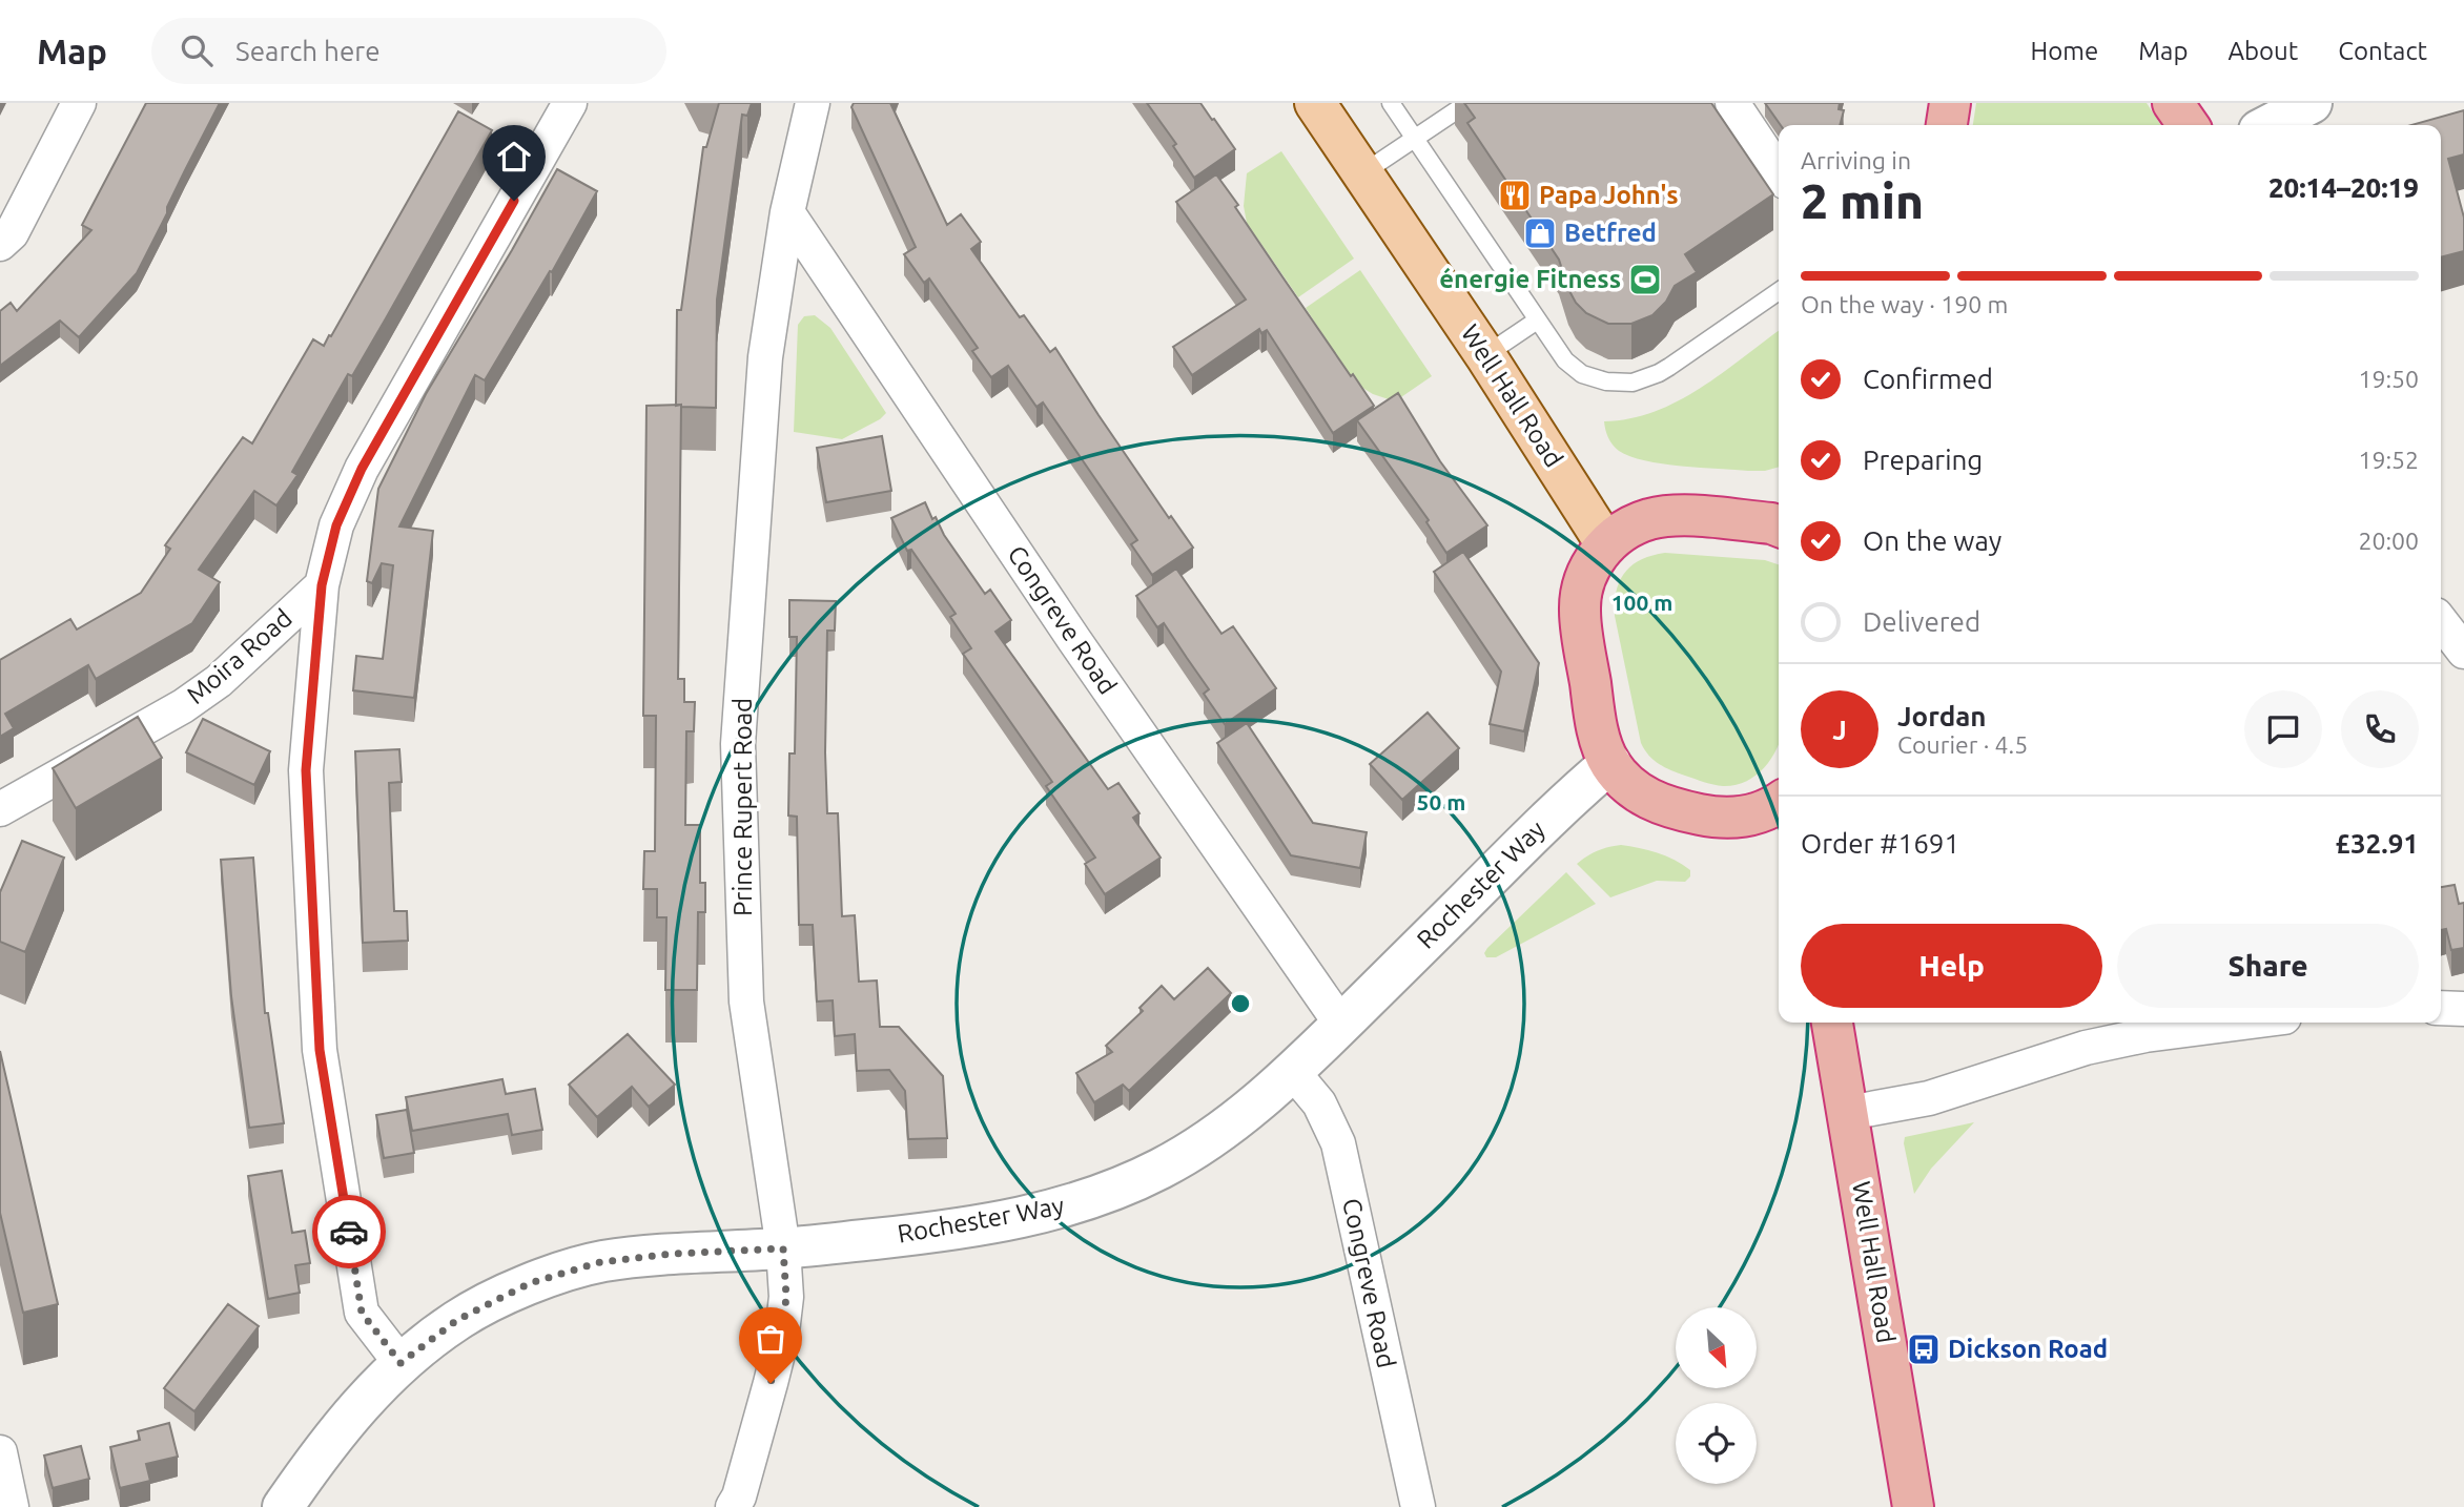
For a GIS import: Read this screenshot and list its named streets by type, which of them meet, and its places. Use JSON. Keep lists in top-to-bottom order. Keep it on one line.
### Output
{"streets":{"highway":["Well Hall Road"],"street":["Congreve Road","Moira Road","Prince Rupert Road","Rochester Way"]},"crossings":[["Congreve Road","Prince Rupert Road"],["Congreve Road","Rochester Way"],["Prince Rupert Road","Rochester Way"]],"places":{"restaurant":["Papa John's"],"shop":["Betfred"],"sports":["énergie Fitness"],"bus stop":["Dickson Road"]},"north":"bottom right","page":{"header":"Map","search":"Search here","nav":["Home","Map","About","Contact"],"heading":["2 min","Arriving in","20:14–20:19"],"panel":["Jordan","Courier · 4.5","Order #1691","£32.91"],"bar":"On the way · 190 m","list":[["Confirmed","19:50"],["Preparing","19:52"],["On the way","20:00"],"Delivered"],"round":"J","buttons":["Help","Share"]},"rings":["100 m","50 m"]}
